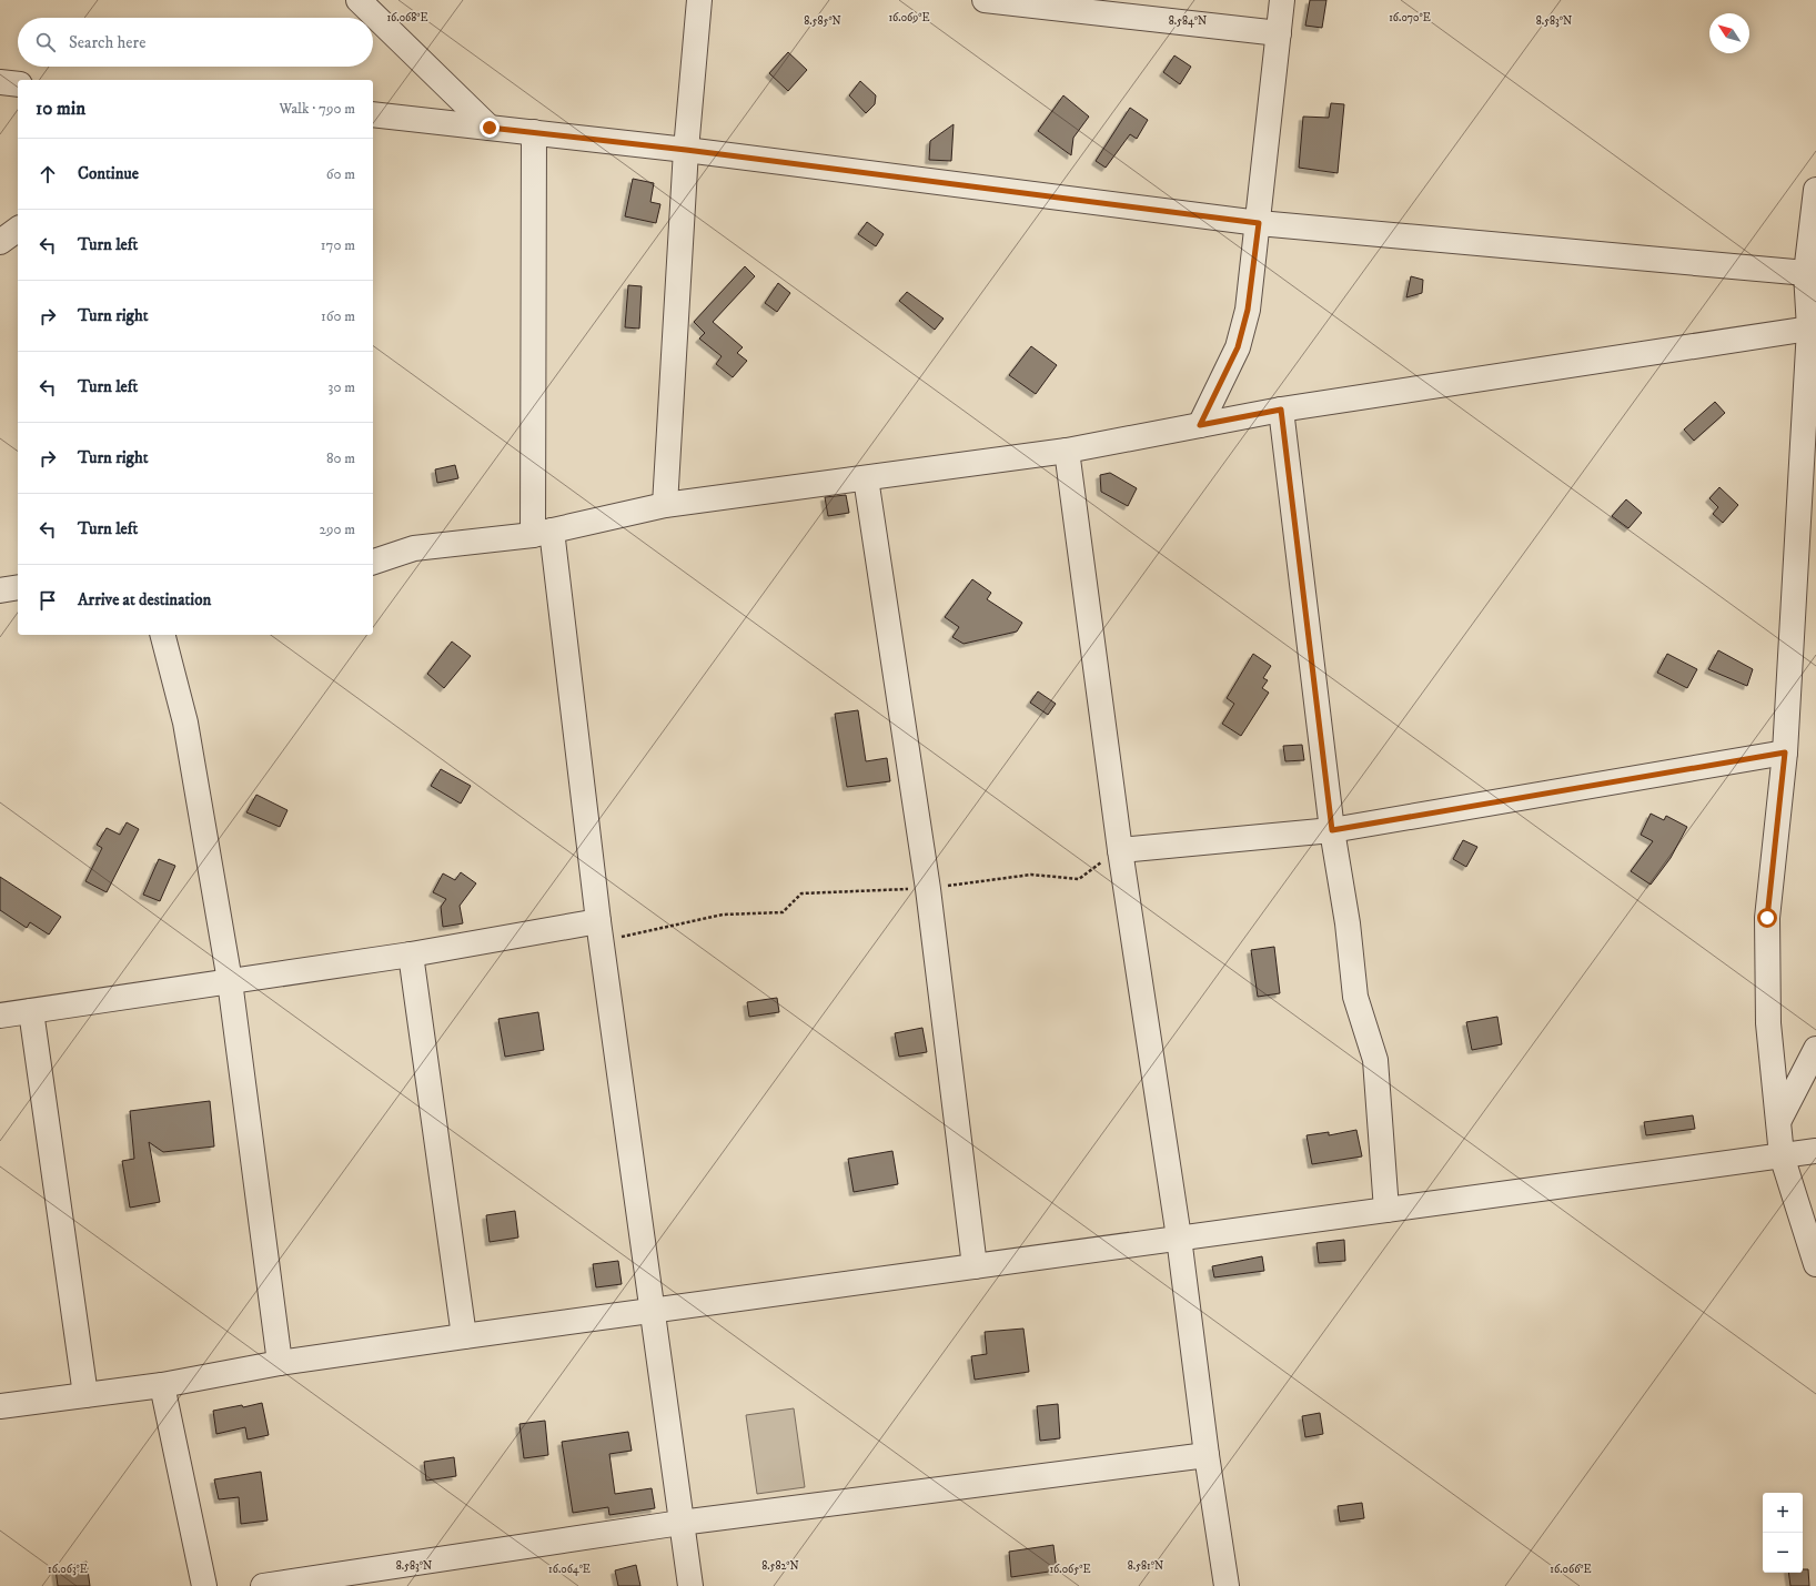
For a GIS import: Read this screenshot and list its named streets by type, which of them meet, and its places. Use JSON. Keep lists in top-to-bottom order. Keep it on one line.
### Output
{"north":"top left","page":{"search":"Search here","heading":["10 min","Walk · 790 m"],"list":[["Continue","60 m"],["Turn left","170 m"],["Turn right","160 m"],["Turn left","30 m"],["Turn right","80 m"],["Turn left","290 m"],"Arrive at destination"],"map_buttons":["+","−"]},"coordinates":["16.068°E","16.069°E","16.070°E","8.585°N","8.584°N","8.583°N","8.582°N","8.581°N","16.063°E","16.064°E","16.065°E","16.066°E"]}
